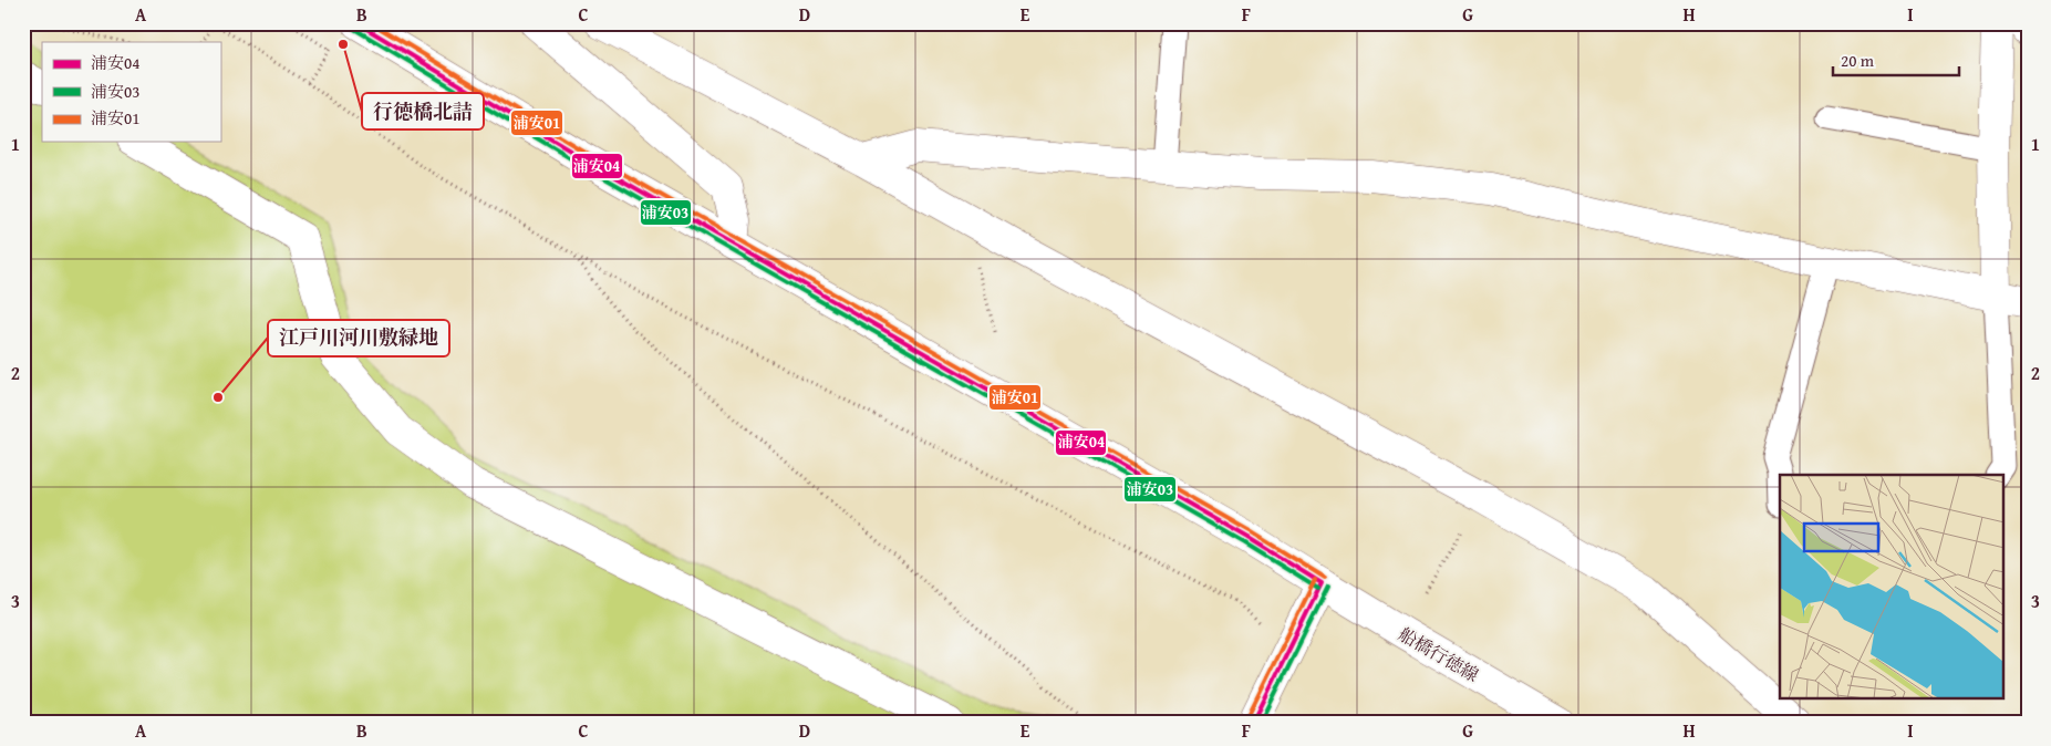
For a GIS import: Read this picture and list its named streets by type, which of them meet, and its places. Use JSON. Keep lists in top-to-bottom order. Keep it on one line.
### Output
{"streets":{"street":["船橋行徳線"]},"places":["行徳橋北詰","江戸川河川敷緑地"],"lines":["transit line 浦安04","transit line 浦安01","transit line 浦安03"],"legend":["浦安04","浦安03","浦安01"],"scale_bar":"20 m","grid":{"columns":["A","B","C","D","E","F","G","H","I"],"rows":["1","2","3"]}}
